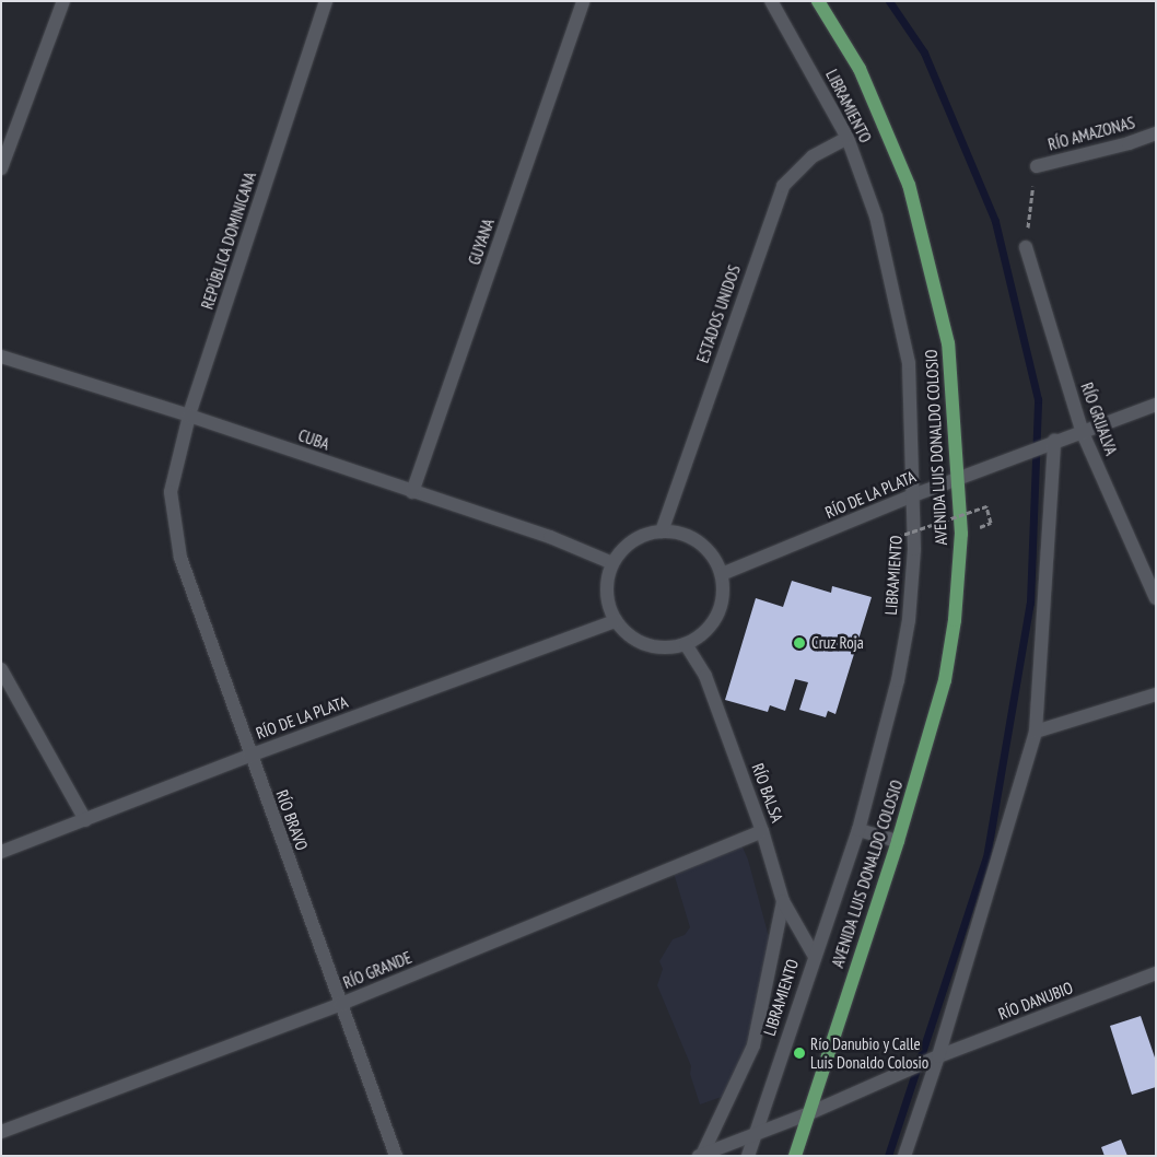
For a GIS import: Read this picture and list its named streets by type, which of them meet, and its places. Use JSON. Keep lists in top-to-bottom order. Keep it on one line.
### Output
{"streets":{"main road":["AVENIDA LUIS DONALDO COLOSIO"],"street":["LIBRAMIENTO","RÍO AMAZONAS","REPÚBLICA DOMINICANA","GUYANA","ESTADOS UNIDOS","RÍO GRIJALVA","CUBA","RÍO DE LA PLATA","RÍO BALSA","RÍO BRAVO","RÍO GRANDE","RÍO DANUBIO"]},"crossings":[["LIBRAMIENTO","ESTADOS UNIDOS"],["LIBRAMIENTO","RÍO DE LA PLATA"],["LIBRAMIENTO","RÍO BALSA"],["REPÚBLICA DOMINICANA","CUBA"],["REPÚBLICA DOMINICANA","RÍO BRAVO"],["GUYANA","CUBA"],["ESTADOS UNIDOS","CUBA"],["ESTADOS UNIDOS","RÍO DE LA PLATA"],["ESTADOS UNIDOS","RÍO BALSA"],["RÍO GRIJALVA","RÍO DE LA PLATA"],["CUBA","RÍO DE LA PLATA"],["CUBA","RÍO BALSA"],["AVENIDA LUIS DONALDO COLOSIO","RÍO DE LA PLATA"],["AVENIDA LUIS DONALDO COLOSIO","RÍO DANUBIO"],["RÍO DE LA PLATA","RÍO BALSA"],["RÍO DE LA PLATA","RÍO BRAVO"],["RÍO BALSA","RÍO GRANDE"],["RÍO BRAVO","RÍO GRANDE"]],"places":["Cruz Roja","Río Danubio y Calle Luis Donaldo Colosio"]}
